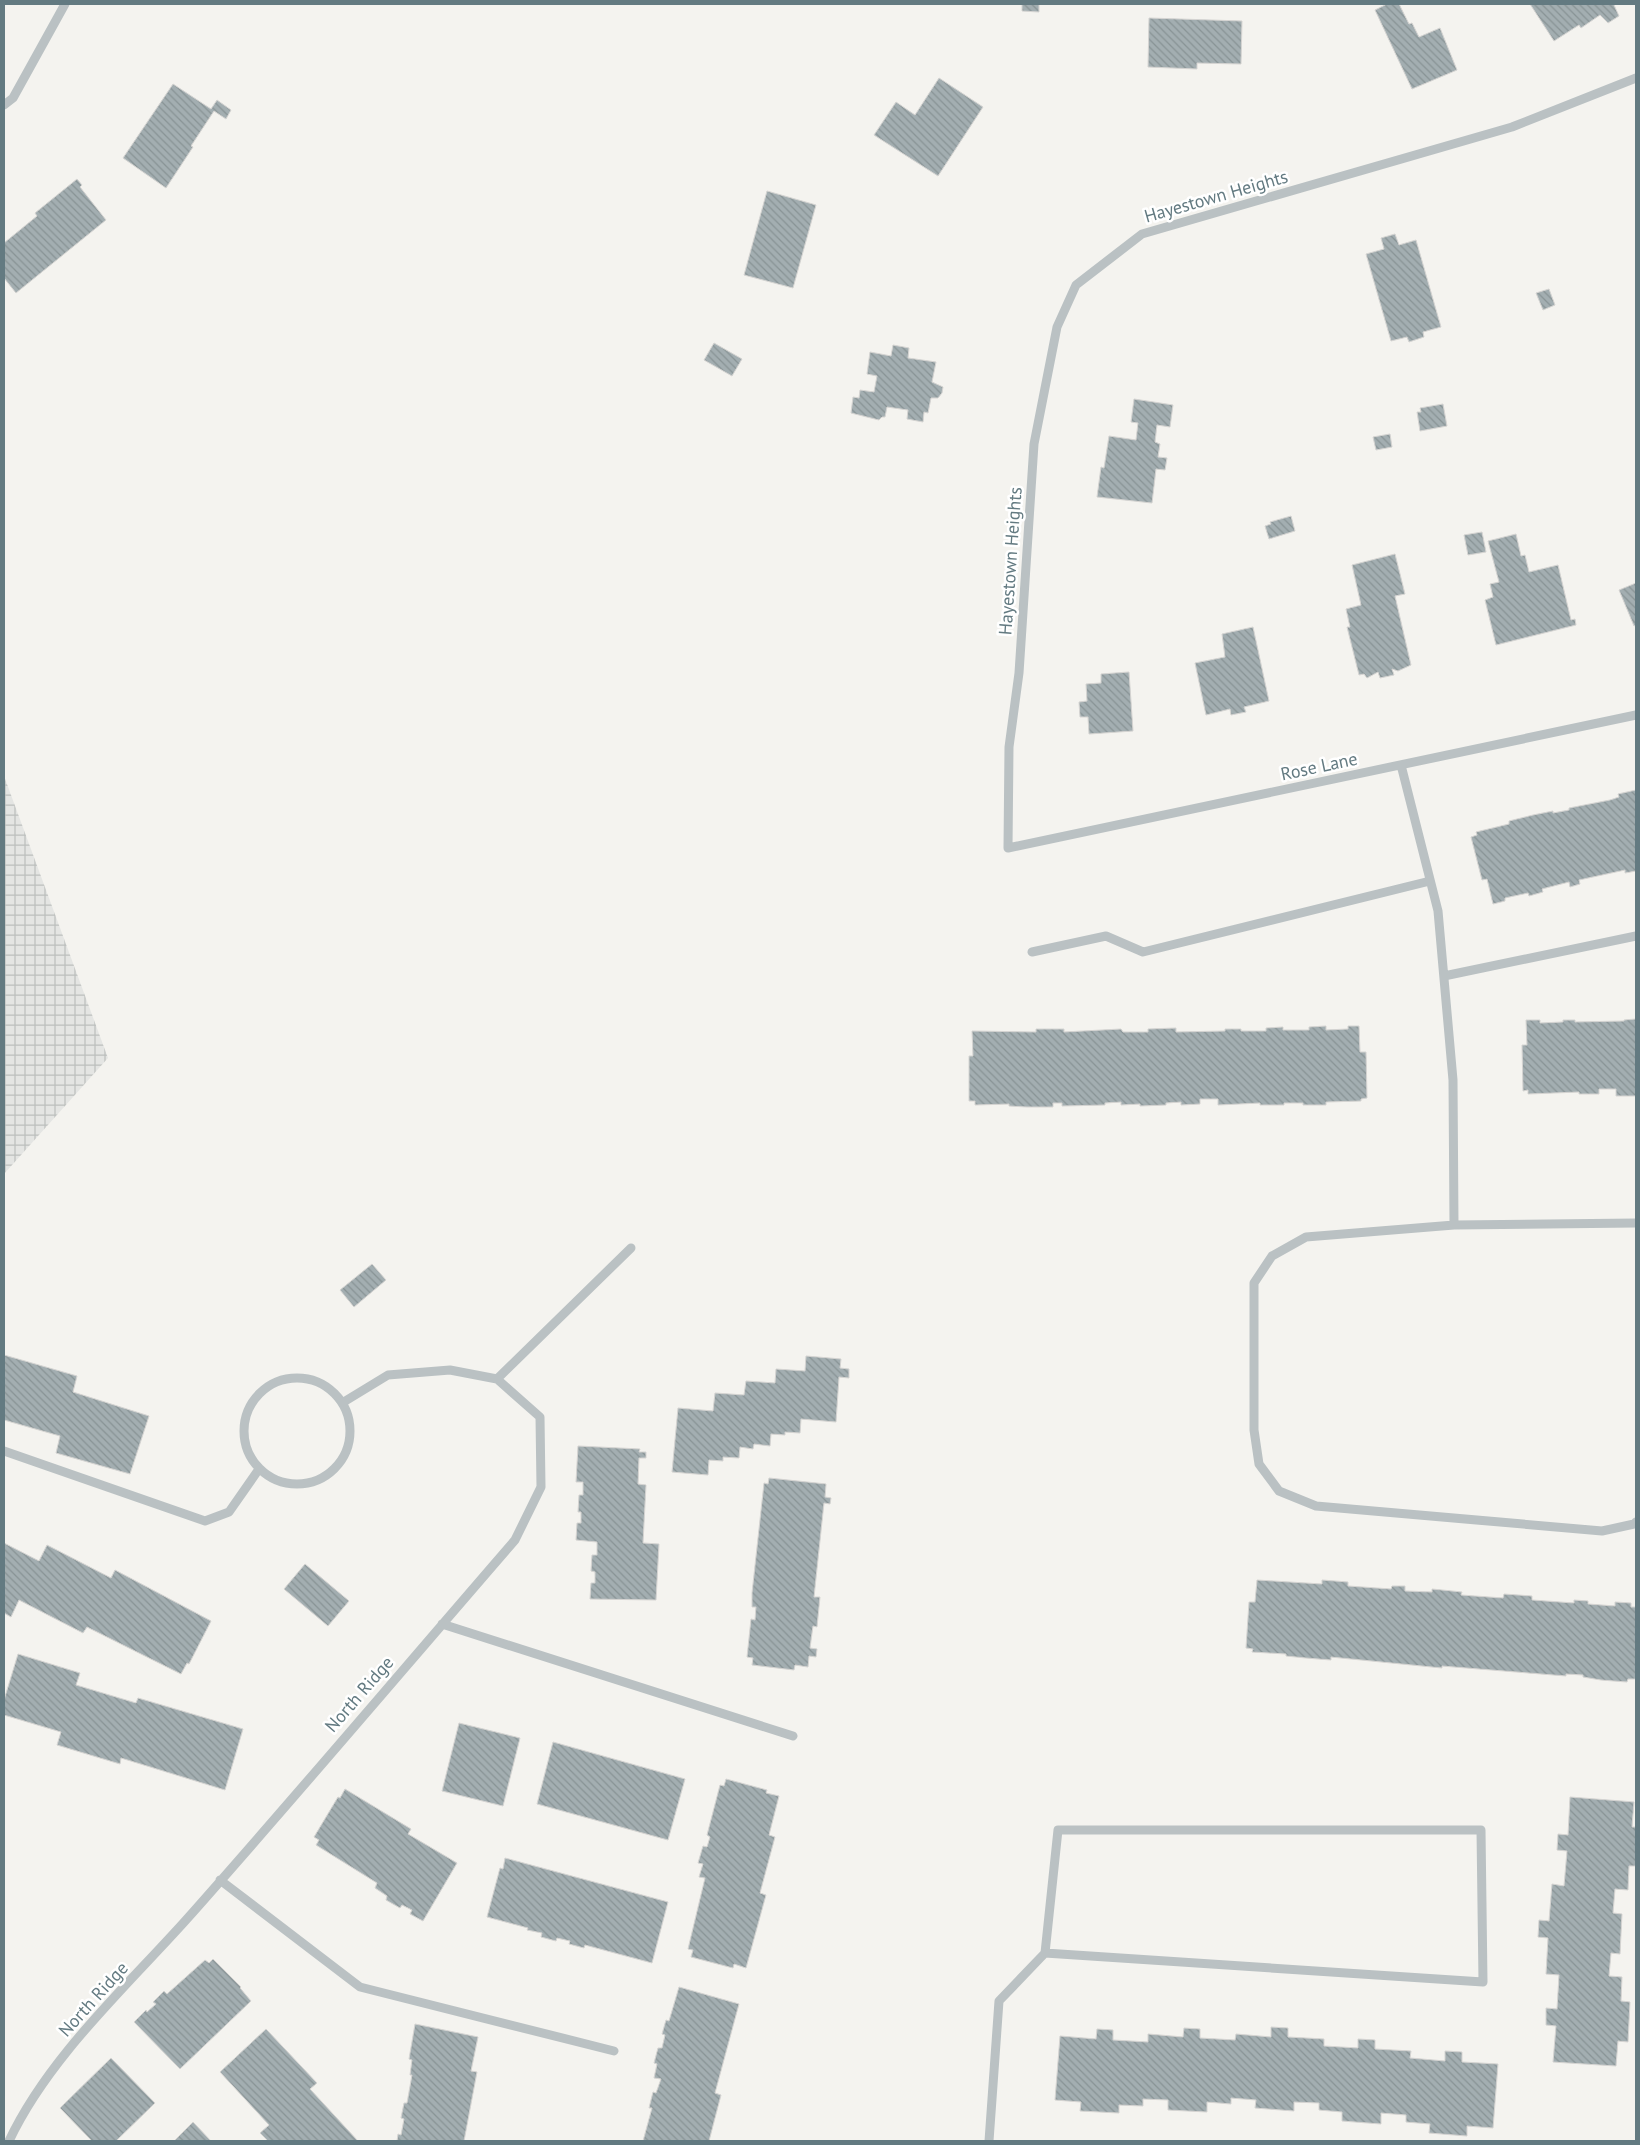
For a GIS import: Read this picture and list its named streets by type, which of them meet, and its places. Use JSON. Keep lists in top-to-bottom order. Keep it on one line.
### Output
{"streets":{"street":["Hayestown Heights","Rose Lane","North Ridge"]},"crossings":[["Hayestown Heights","Rose Lane"]]}
